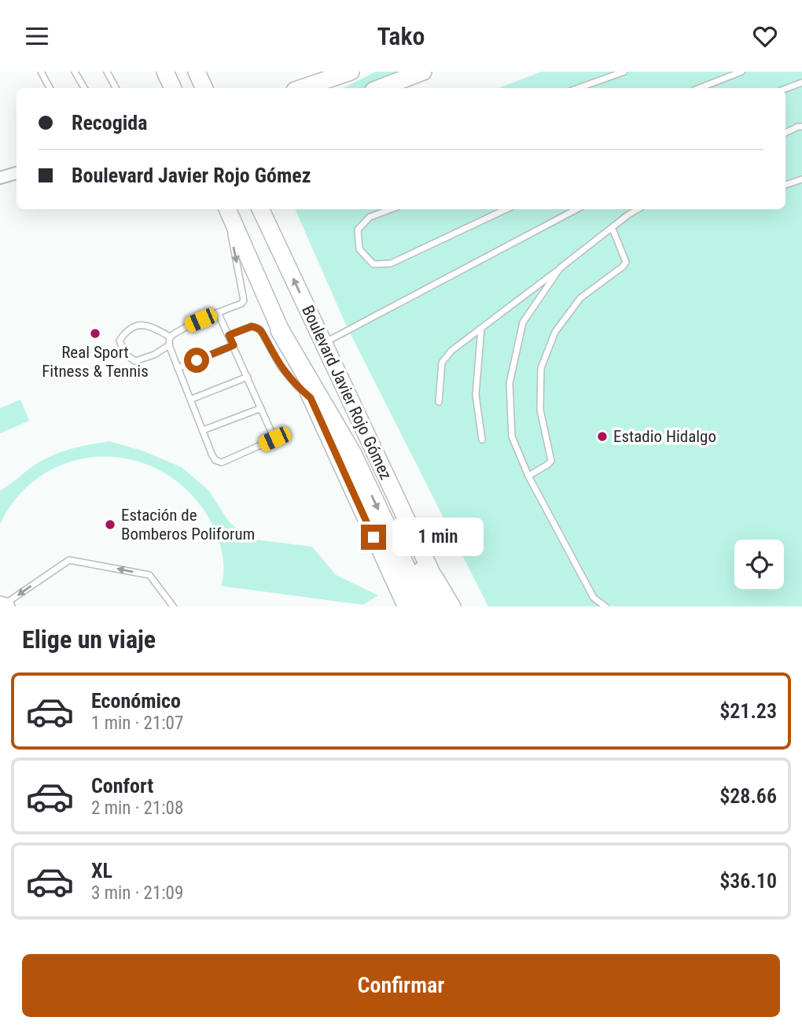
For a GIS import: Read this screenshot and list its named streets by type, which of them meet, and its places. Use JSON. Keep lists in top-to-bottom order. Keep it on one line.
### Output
{"streets":{"main road":["Boulevard Javier Rojo Gómez"]},"places":["Real Sport Fitness & Tennis","Estadio Hidalgo","Estación de Bomberos Poliforum"],"page":{"header":"Tako","banner":["Recogida","Boulevard Javier Rojo Gómez"],"bubble":"1 min","heading":"Elige un viaje","list":[{"name":"Económico","note":"1 min · 21:07","value":"$21.23"},{"name":"Confort","note":"2 min · 21:08","value":"$28.66"},{"name":"XL","note":"3 min · 21:09","value":"$36.10"}],"buttons":"Confirmar"}}
